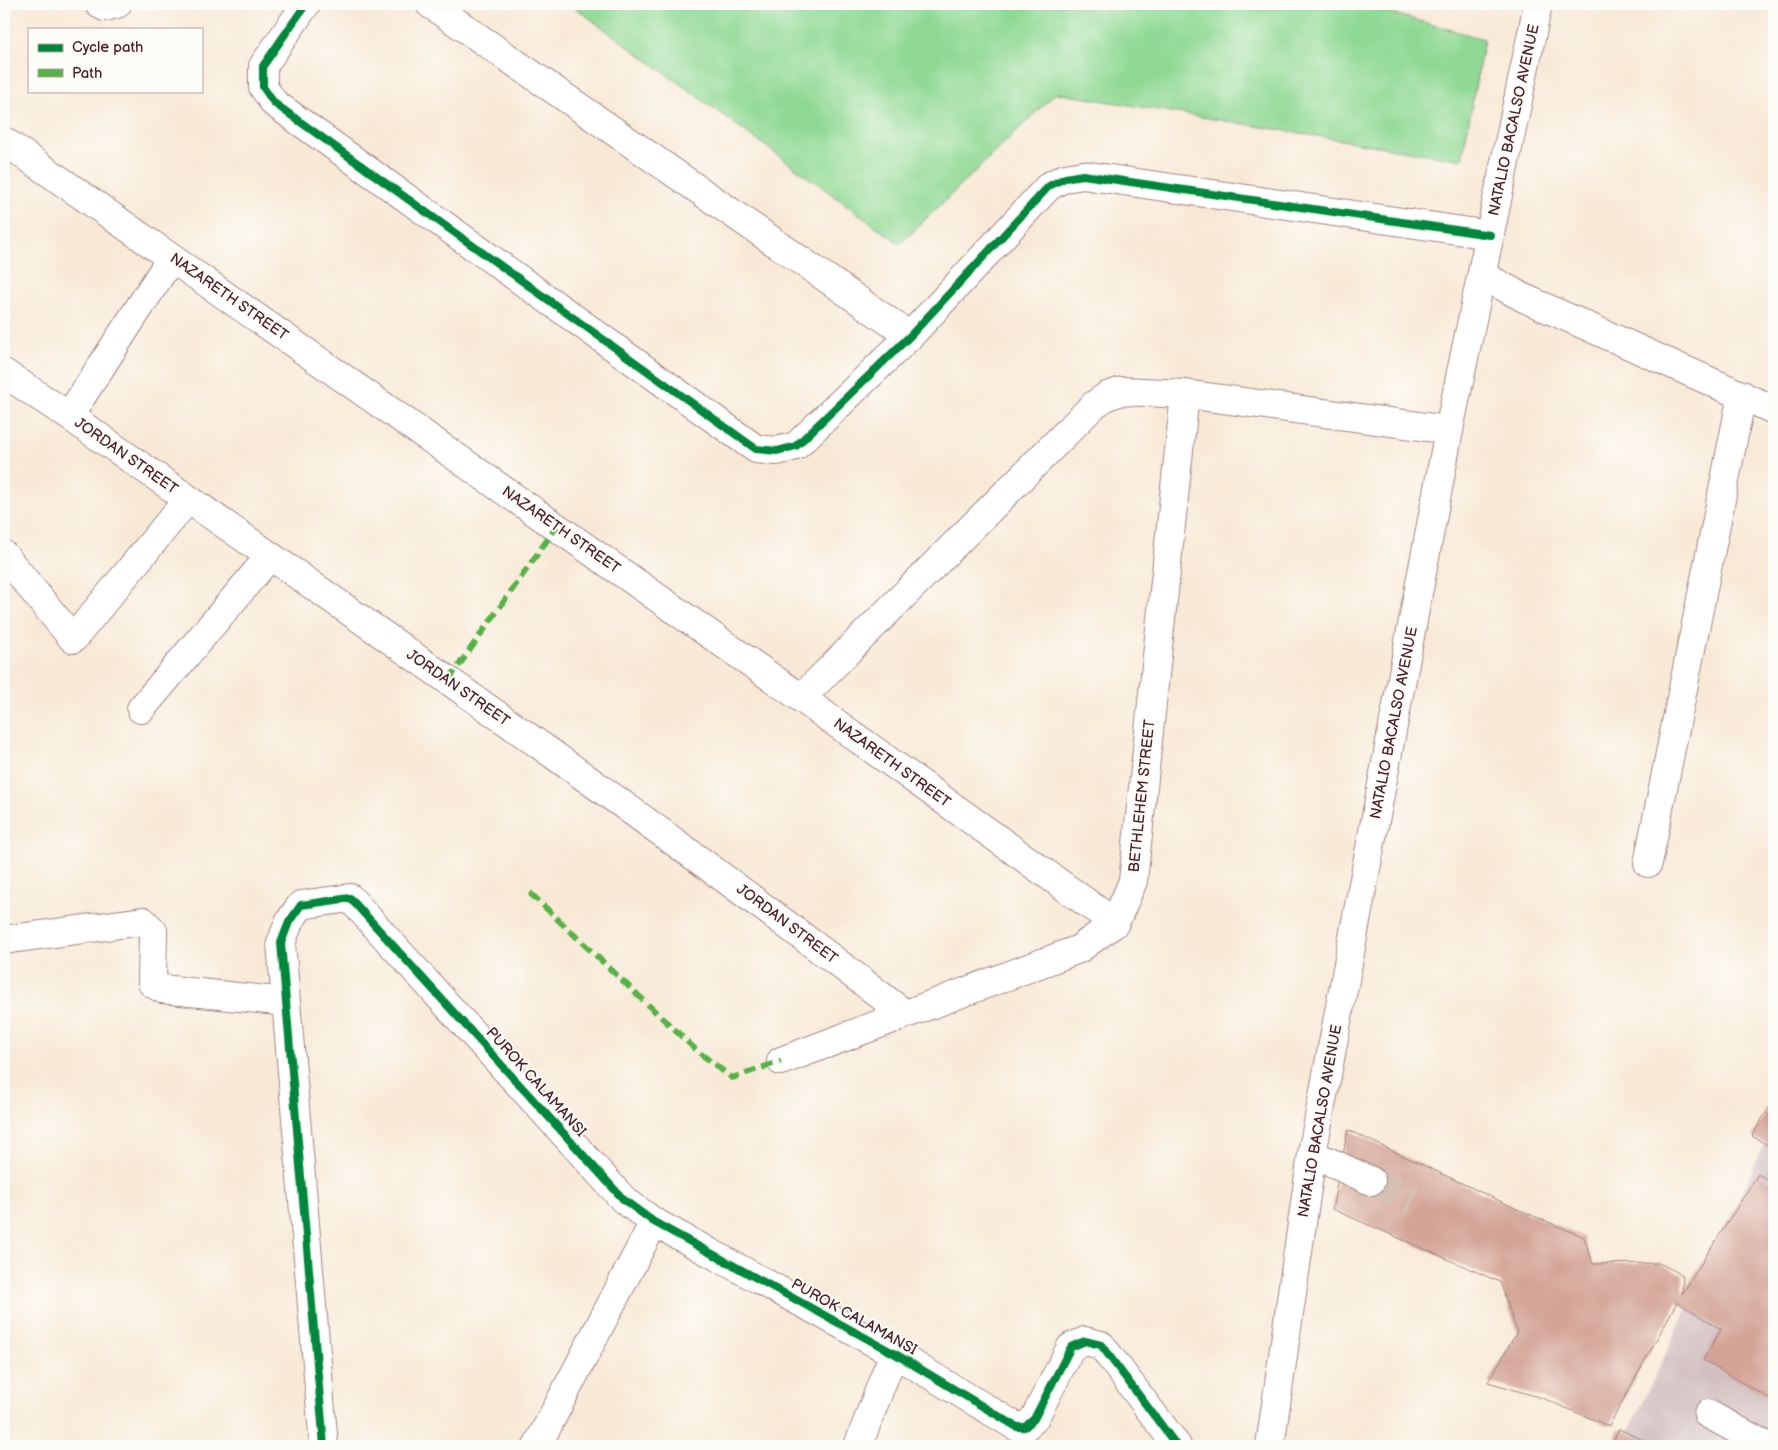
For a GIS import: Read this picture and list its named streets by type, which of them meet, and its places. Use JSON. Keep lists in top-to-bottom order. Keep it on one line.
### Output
{"streets":{"main road":["NATALIO BACALSO AVENUE","NAZARETH STREET","JORDAN STREET","BETHLEHEM STREET","PUROK CALAMANSI"]},"crossings":[["NAZARETH STREET","BETHLEHEM STREET"],["JORDAN STREET","BETHLEHEM STREET"]],"legend":["Cycle path","Path"]}
